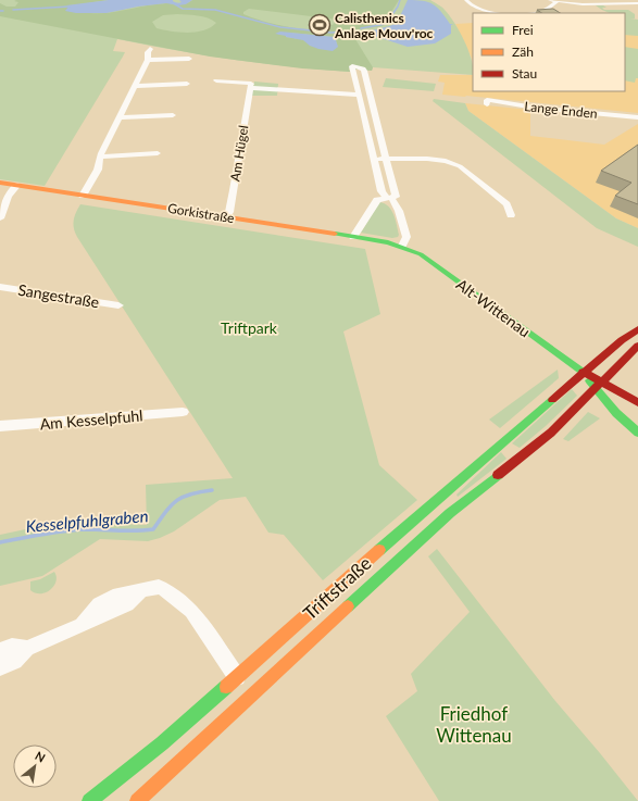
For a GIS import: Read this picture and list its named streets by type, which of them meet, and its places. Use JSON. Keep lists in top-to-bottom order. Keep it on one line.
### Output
{"streets":{"main road":["Gorkistraße","Alt-Wittenau","Triftstraße"],"street":["Lange Enden","Am Hügel","Sangestraße","Am Kesselpfuhl"]},"crossings":[["Am Hügel","Gorkistraße"],["Gorkistraße","Alt-Wittenau"],["Alt-Wittenau","Triftstraße"]],"water":["Kesselpfuhlgraben"],"parks":["Triftpark","Friedhof Wittenau"],"places":{"sports":["Calisthenics Anlage Mouv'roc"]},"legend":["Frei","Zäh","Stau"],"north":"top right"}
